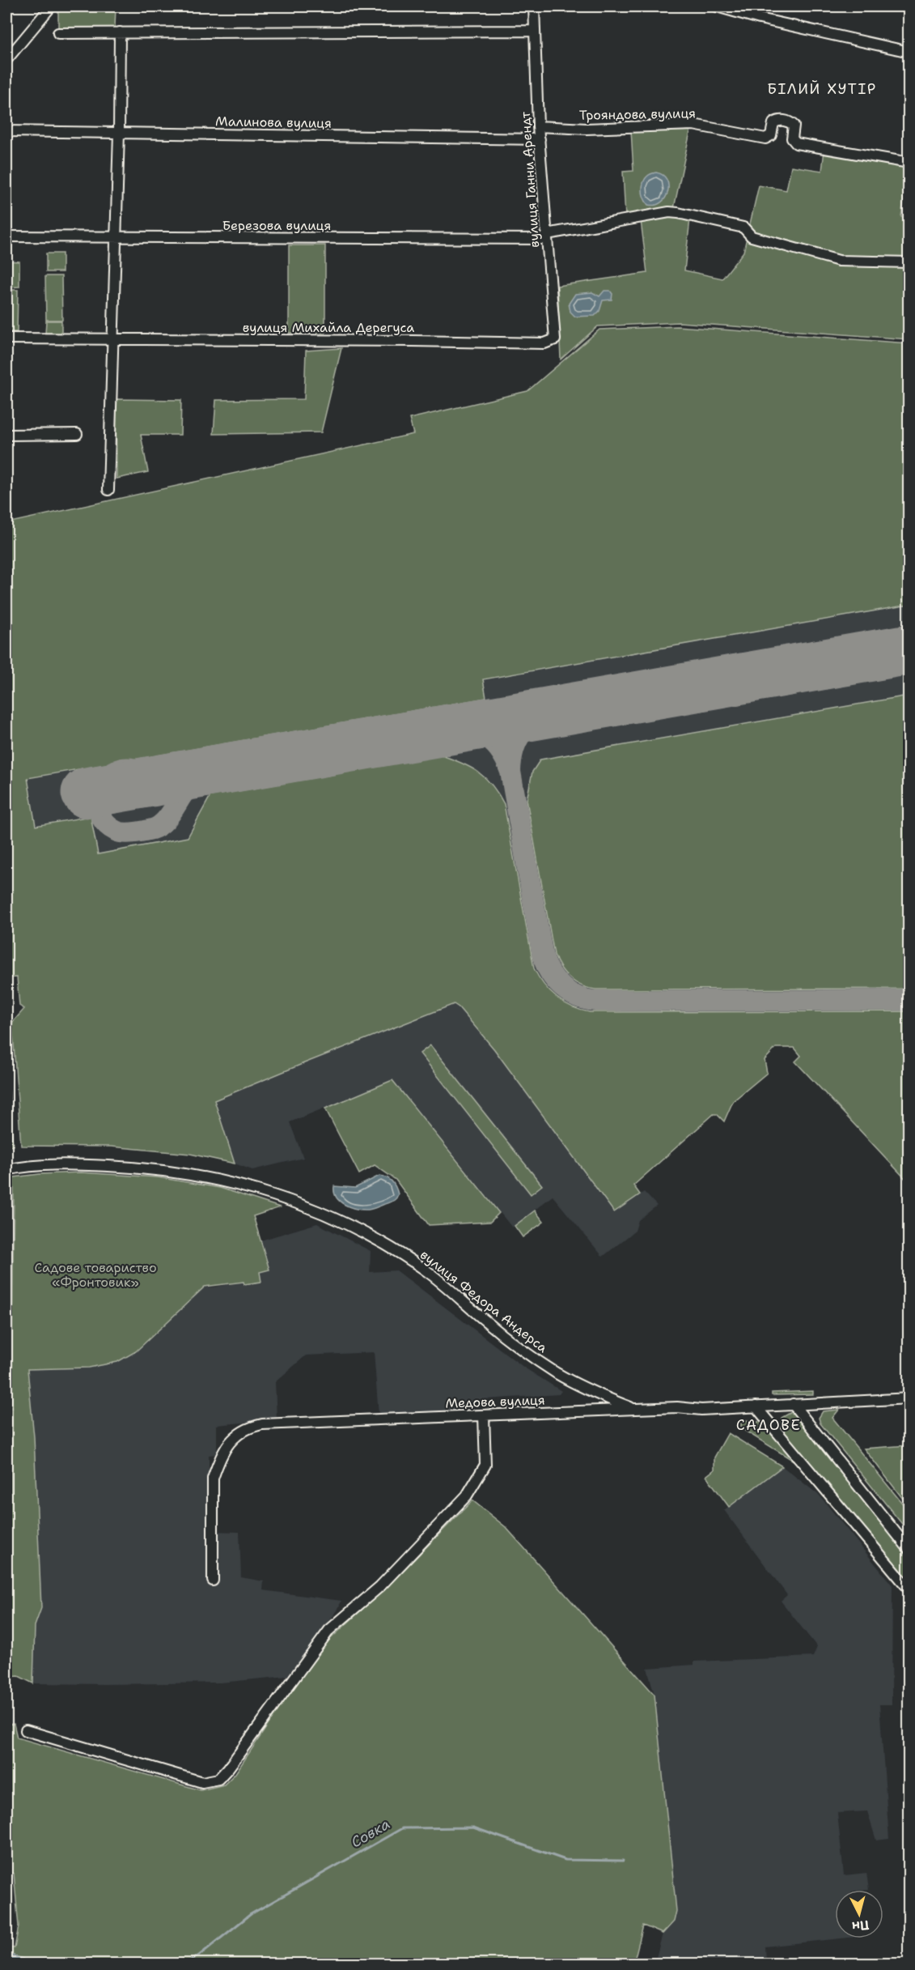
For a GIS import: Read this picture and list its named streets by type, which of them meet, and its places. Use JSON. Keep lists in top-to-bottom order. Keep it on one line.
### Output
{"streets":{"street":["Трояндова вулиця","Малинова вулиця","вулиця Ганни Арендт","Березова вулиця","вулиця Михайла Дерегуса","вулиця Федора Андерса","Медова вулиця"]},"crossings":[["Трояндова вулиця","вулиця Ганни Арендт"],["Малинова вулиця","вулиця Ганни Арендт"],["вулиця Ганни Арендт","Березова вулиця"],["вулиця Ганни Арендт","вулиця Михайла Дерегуса"],["вулиця Федора Андерса","Медова вулиця"]],"districts":["БІЛИЙ ХУТІР","САДОВЕ"],"water":["Совка"],"parks":["Садове товариство «Фронтовик»"],"north":"bottom"}
